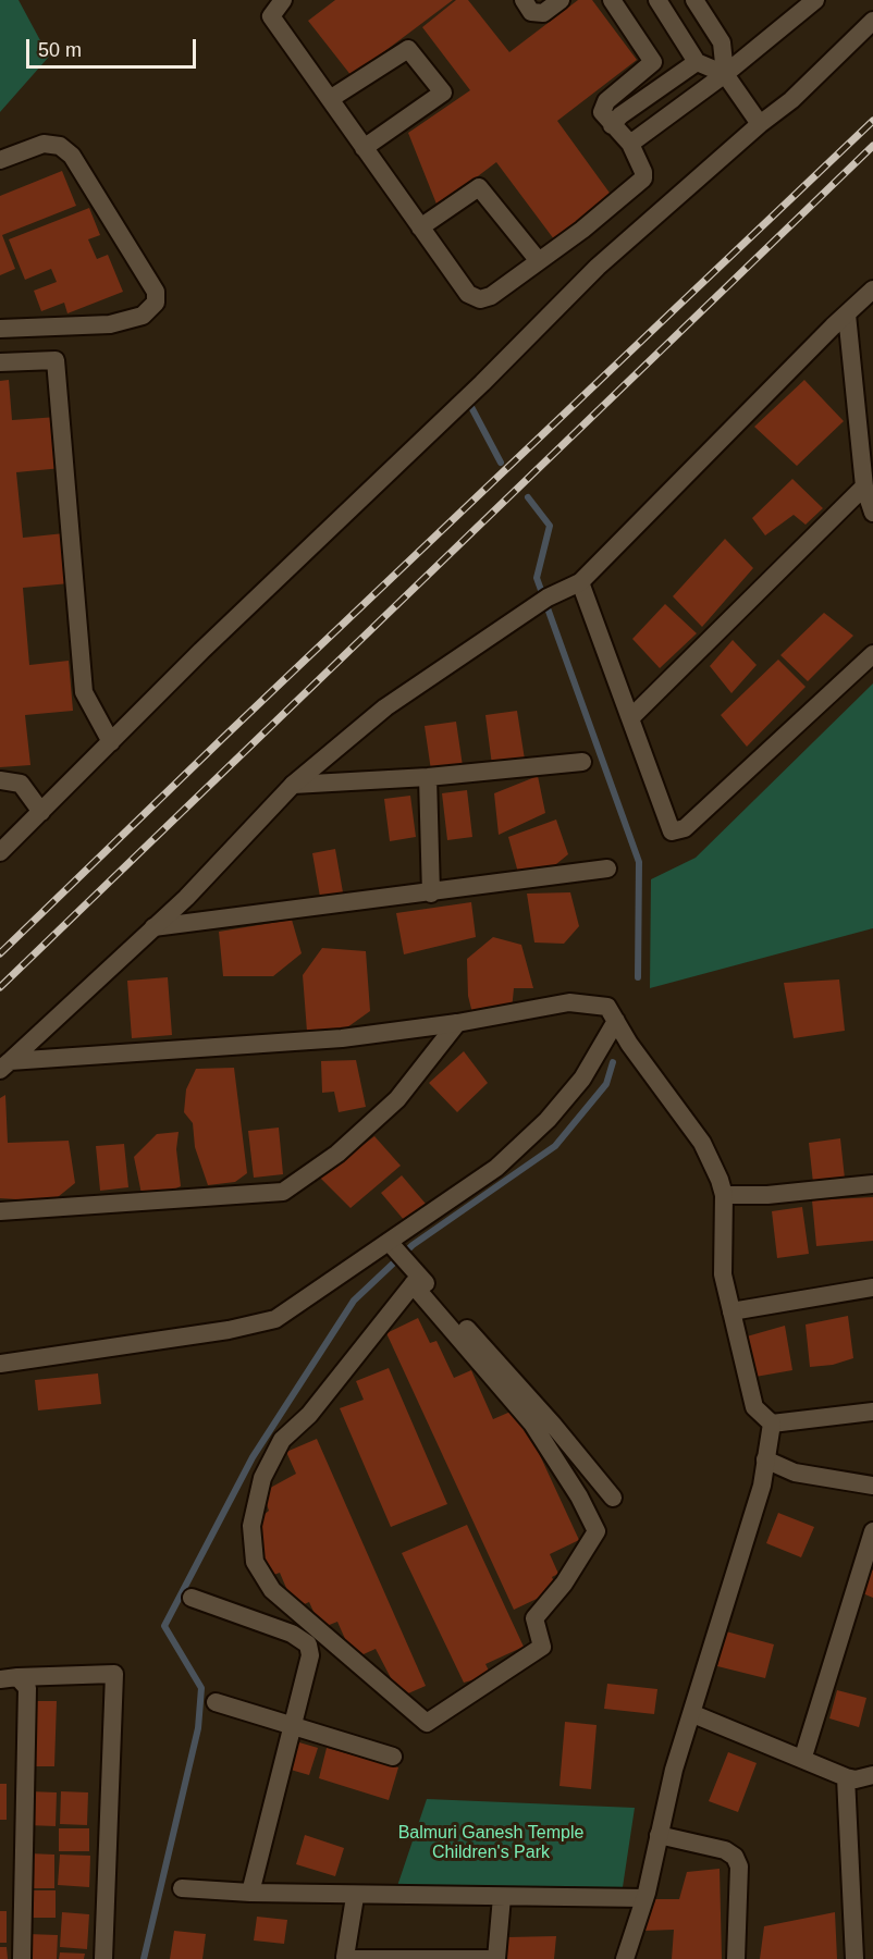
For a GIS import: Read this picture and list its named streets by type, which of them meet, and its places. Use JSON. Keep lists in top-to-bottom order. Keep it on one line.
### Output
{"parks":["Balmuri Ganesh Temple Children's Park"],"scale_bar":"50 m"}
